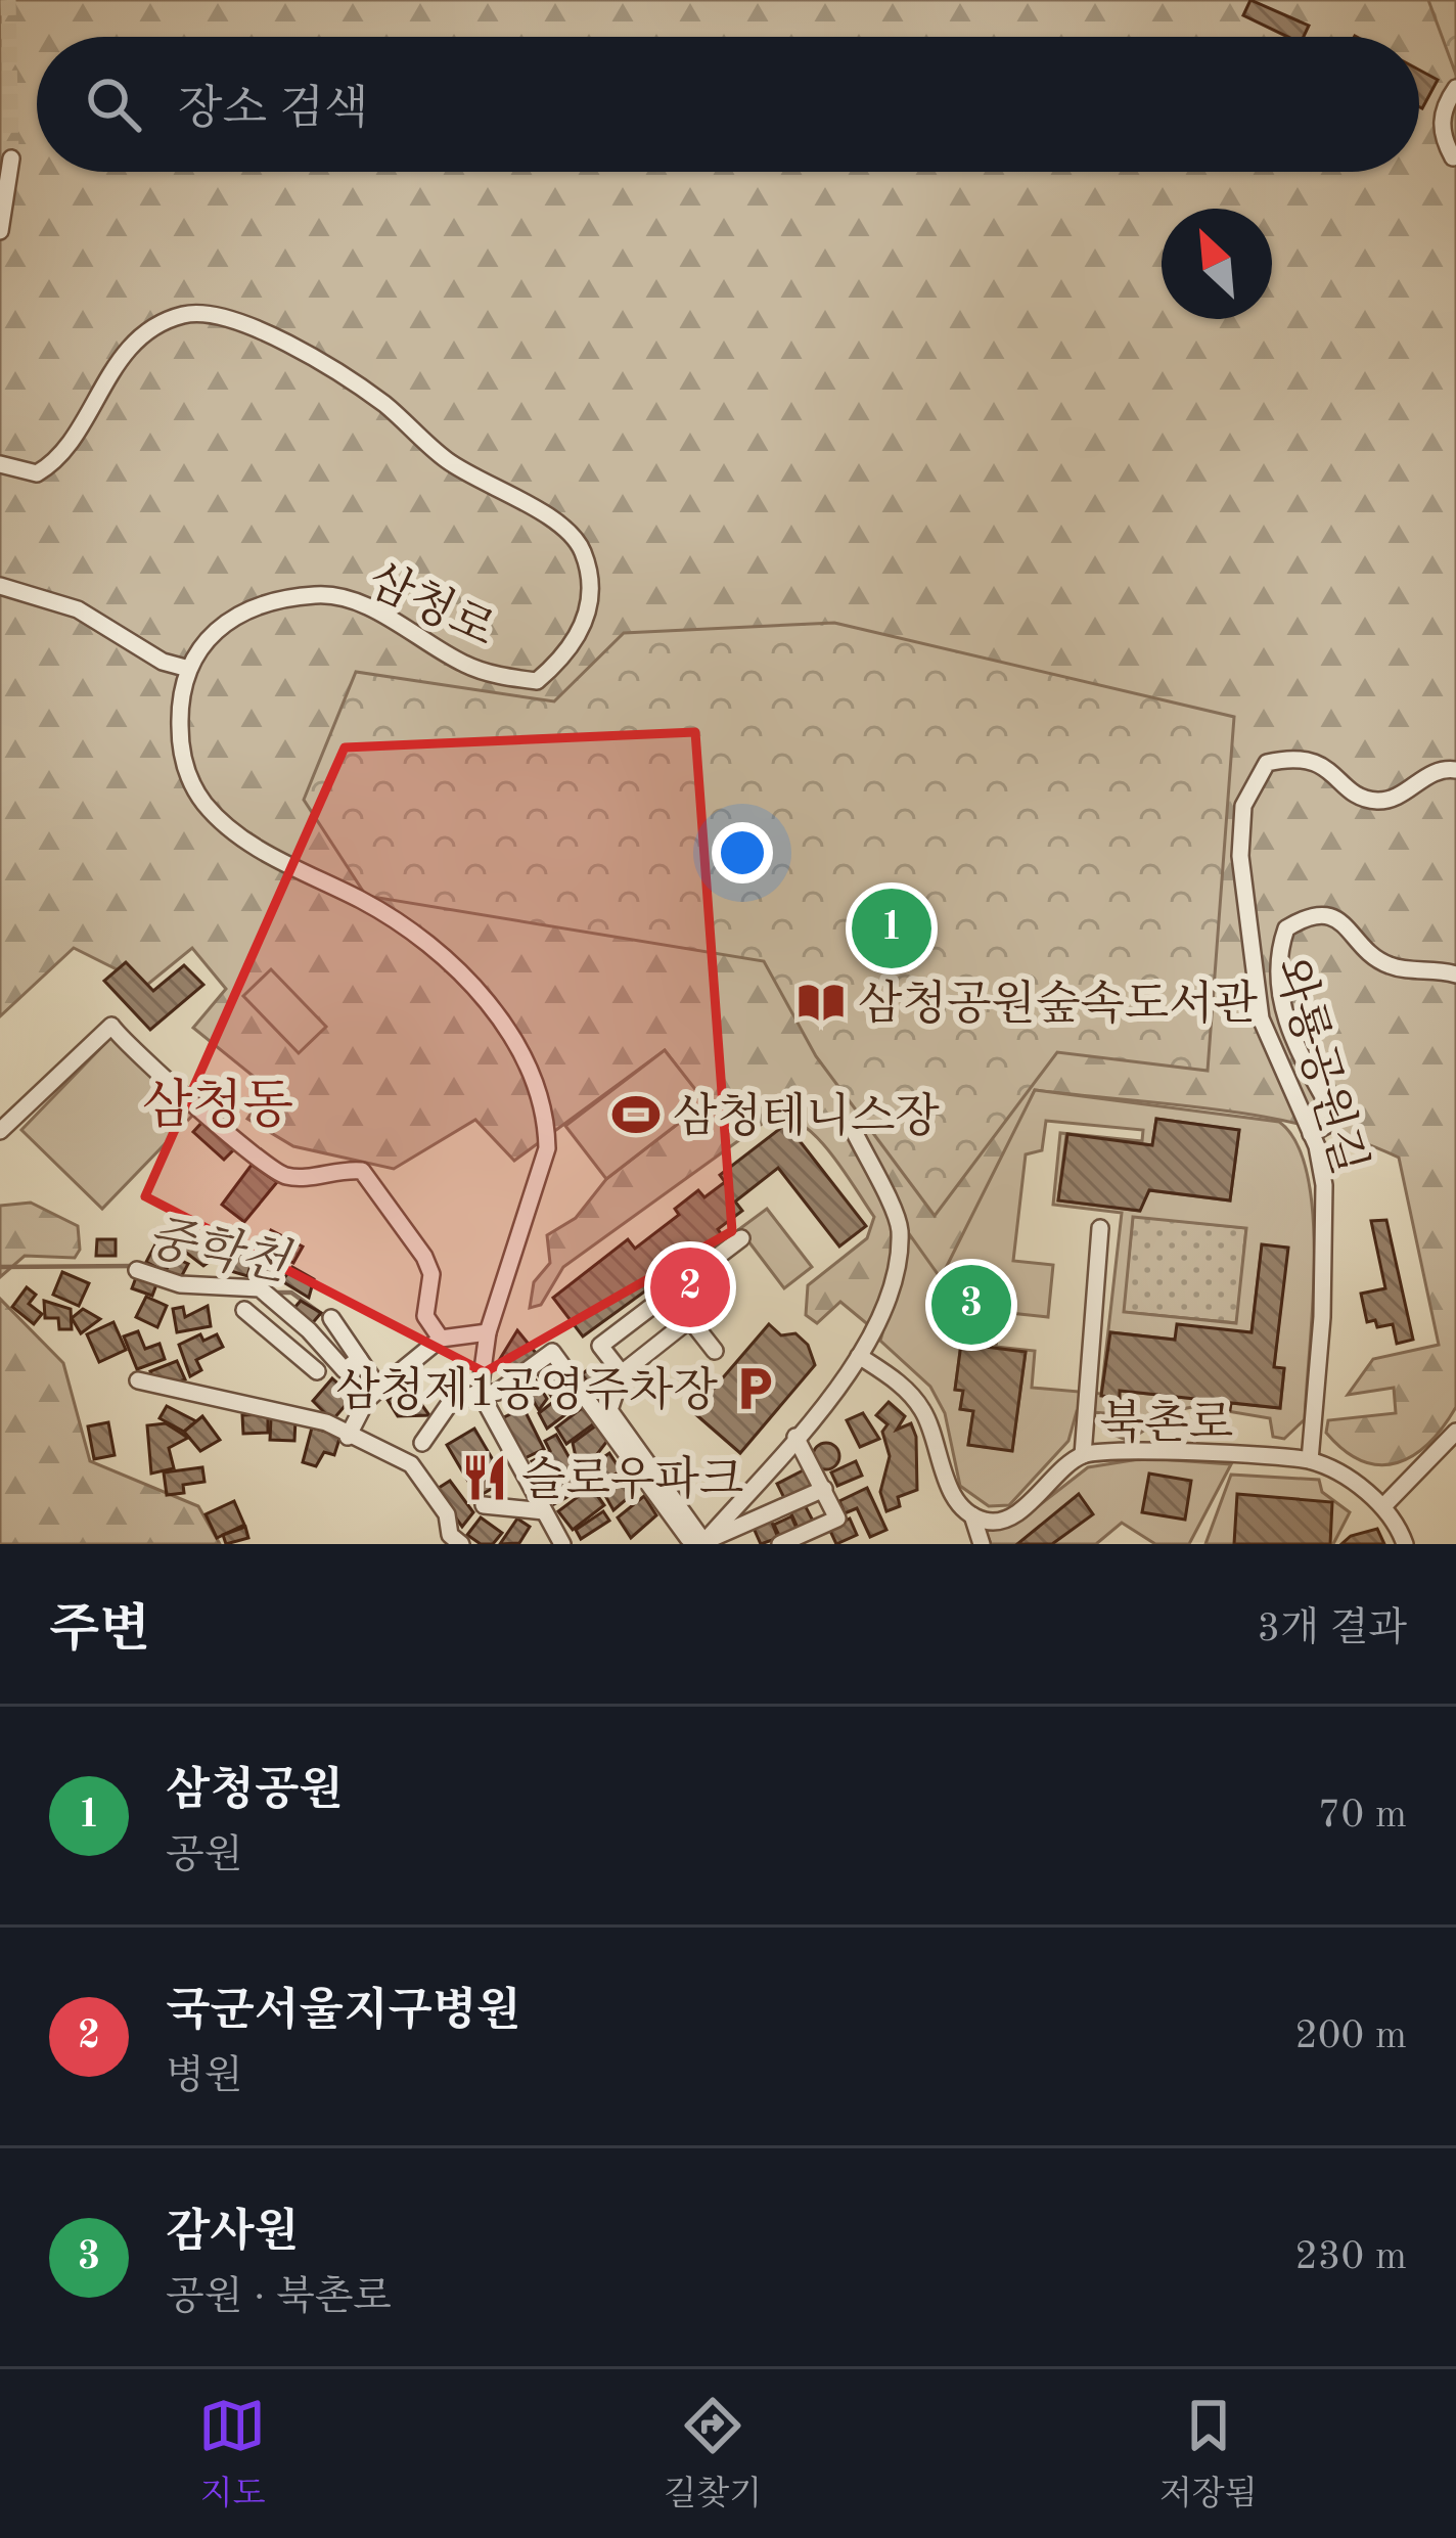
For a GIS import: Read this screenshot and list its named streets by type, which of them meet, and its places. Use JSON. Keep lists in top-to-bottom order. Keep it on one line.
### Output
{"streets":{"street":["삼청로","와룡공원길","북촌로"]},"crossings":[["와룡공원길","북촌로"]],"districts":["삼청동"],"water":["중학천"],"places":{"library":["삼청공원숲속도서관"],"sports":["삼청테니스장"],"parking":["삼청제1공영주차장"],"restaurant":["슬로우파크"]},"north":"top left","page":{"search":"장소 검색","pins":["1","2","3"],"heading":["주변","3개 결과"],"list":[{"mark":"1","name":"삼청공원","note":"공원","value":"70 m"},{"mark":"2","name":"국군서울지구병원","note":"병원","value":"200 m"},{"mark":"3","name":"감사원","note":"공원 · 북촌로","value":"230 m"}],"nav":["지도","길찾기","저장됨"]}}
